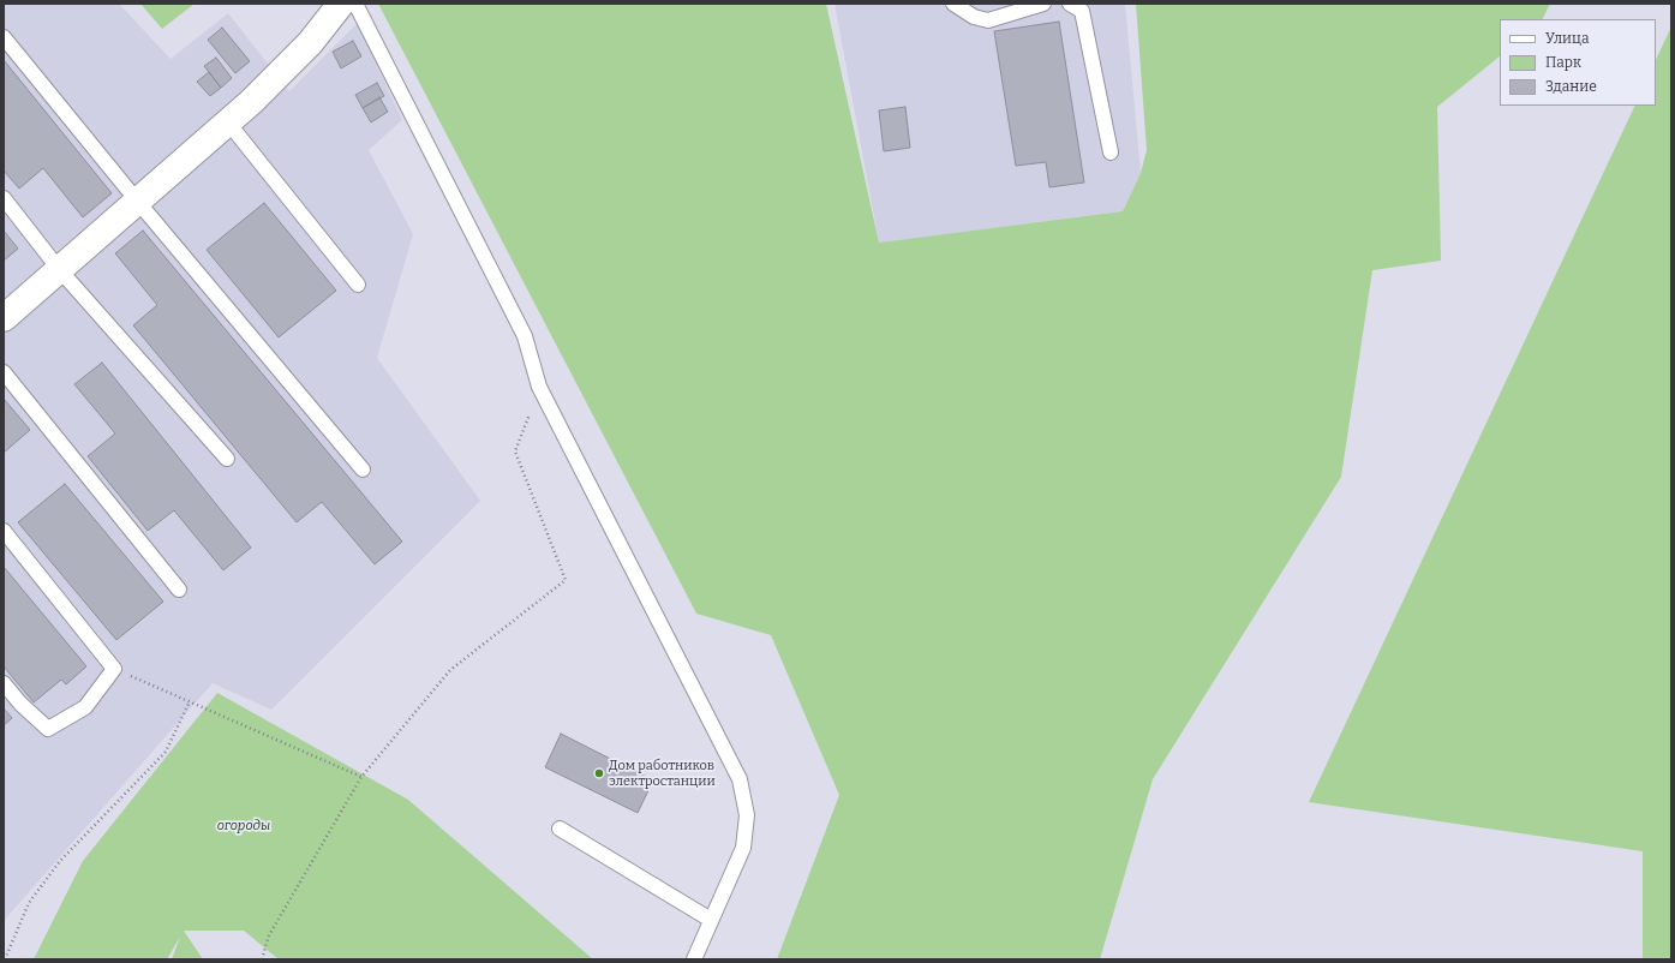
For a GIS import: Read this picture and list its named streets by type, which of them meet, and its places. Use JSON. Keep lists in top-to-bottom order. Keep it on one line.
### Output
{"parks":["огороды"],"places":["Дом работников электростанции"],"legend":["Улица","Парк","Здание"]}
